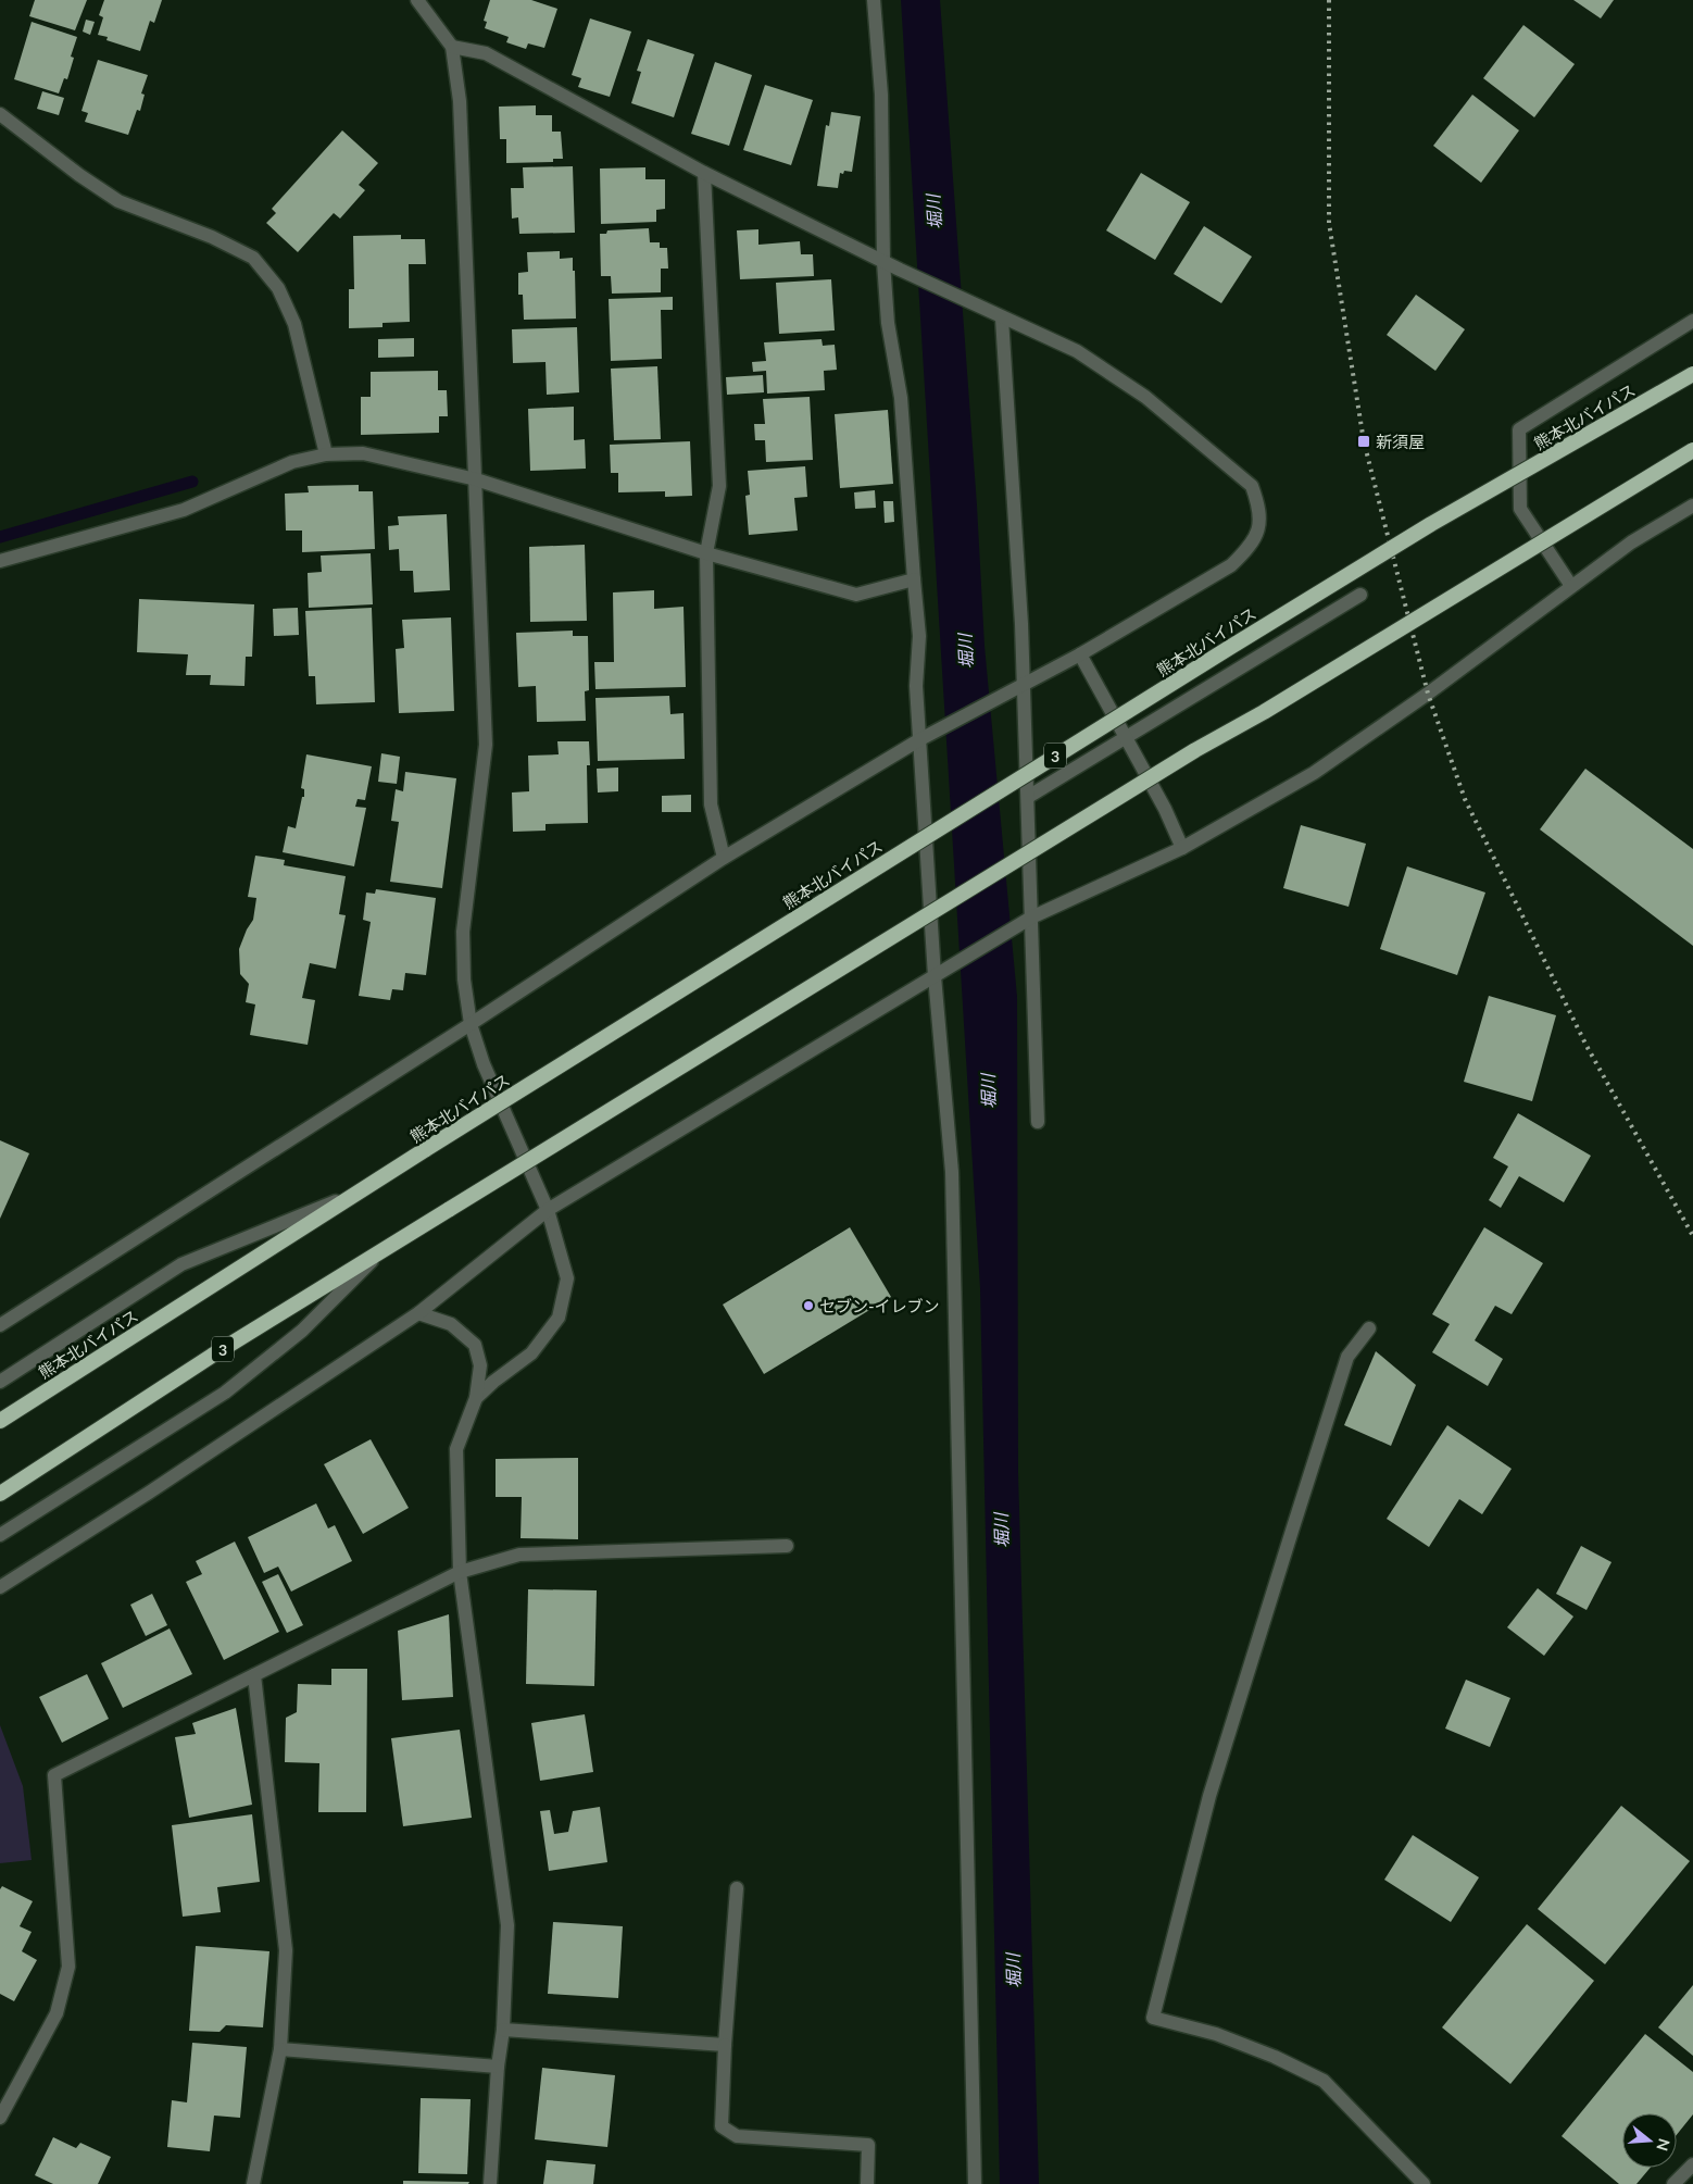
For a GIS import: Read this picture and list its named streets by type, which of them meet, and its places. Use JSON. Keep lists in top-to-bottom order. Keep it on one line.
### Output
{"streets":{"highway":["熊本北バイパス","3"]},"water":["堀川"],"places":{"transit":["新須屋"],"other":["セブン-イレブン"]},"north":"right"}
